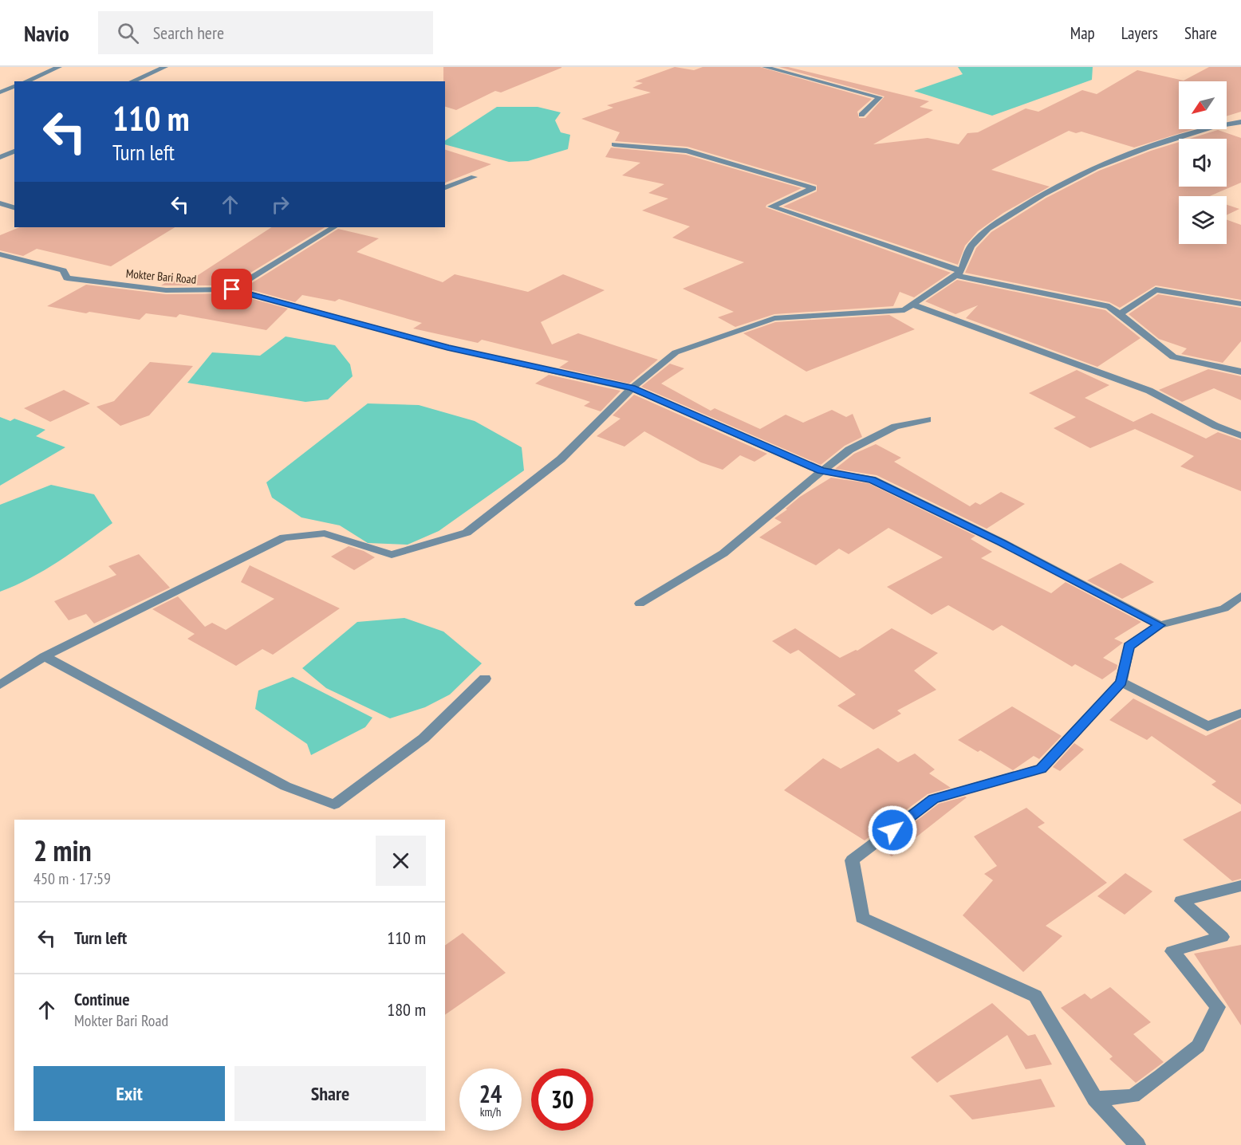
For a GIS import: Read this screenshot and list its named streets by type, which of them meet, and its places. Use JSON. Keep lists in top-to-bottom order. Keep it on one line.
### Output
{"streets":{"street":["Mokter Bari Road"]},"north":"bottom left","page":{"header":"Navio","search":"Search here","nav":["Map","Layers","Share"],"turn":["110 m","Turn left"],"heading":["2 min","450 m · 17:59"],"list":[{"name":"Turn left","value":"110 m"},{"name":"Continue","note":"Mokter Bari Road","value":"180 m"}],"buttons":["Exit","Share"],"speed":"24 km/h","limit":"30"}}
